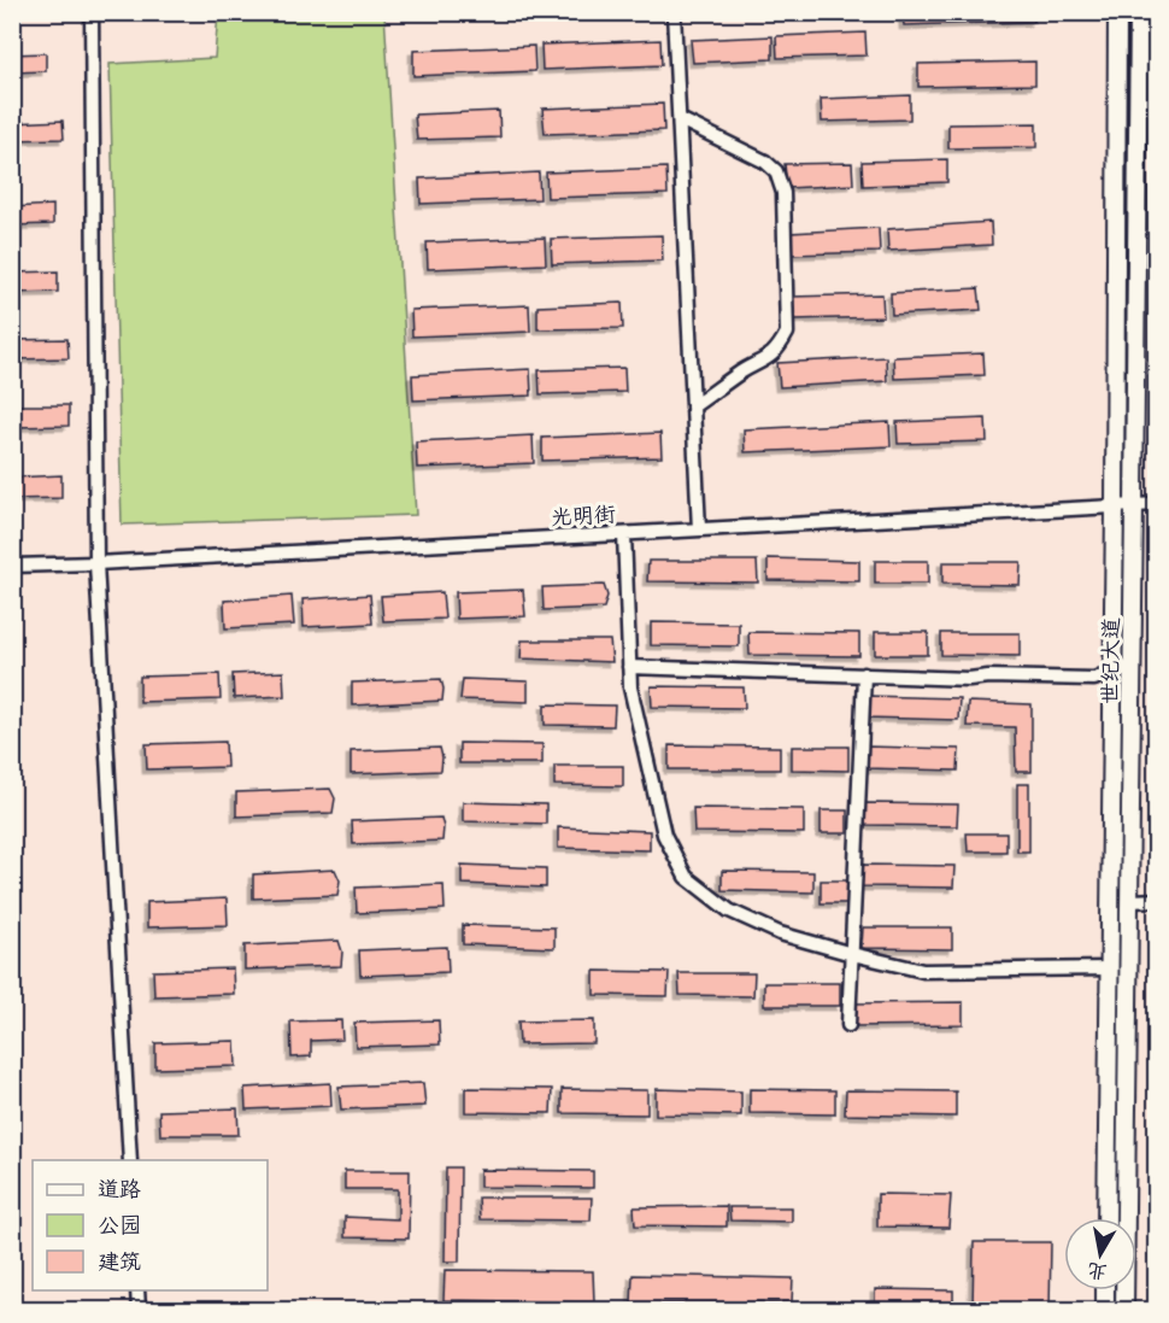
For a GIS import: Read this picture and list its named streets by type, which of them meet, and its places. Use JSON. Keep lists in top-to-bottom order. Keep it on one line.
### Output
{"streets":{"main road":["世纪大道"],"street":["光明街"]},"crossings":[["光明街","世纪大道"]],"legend":["道路","公园","建筑"],"north":"bottom"}
